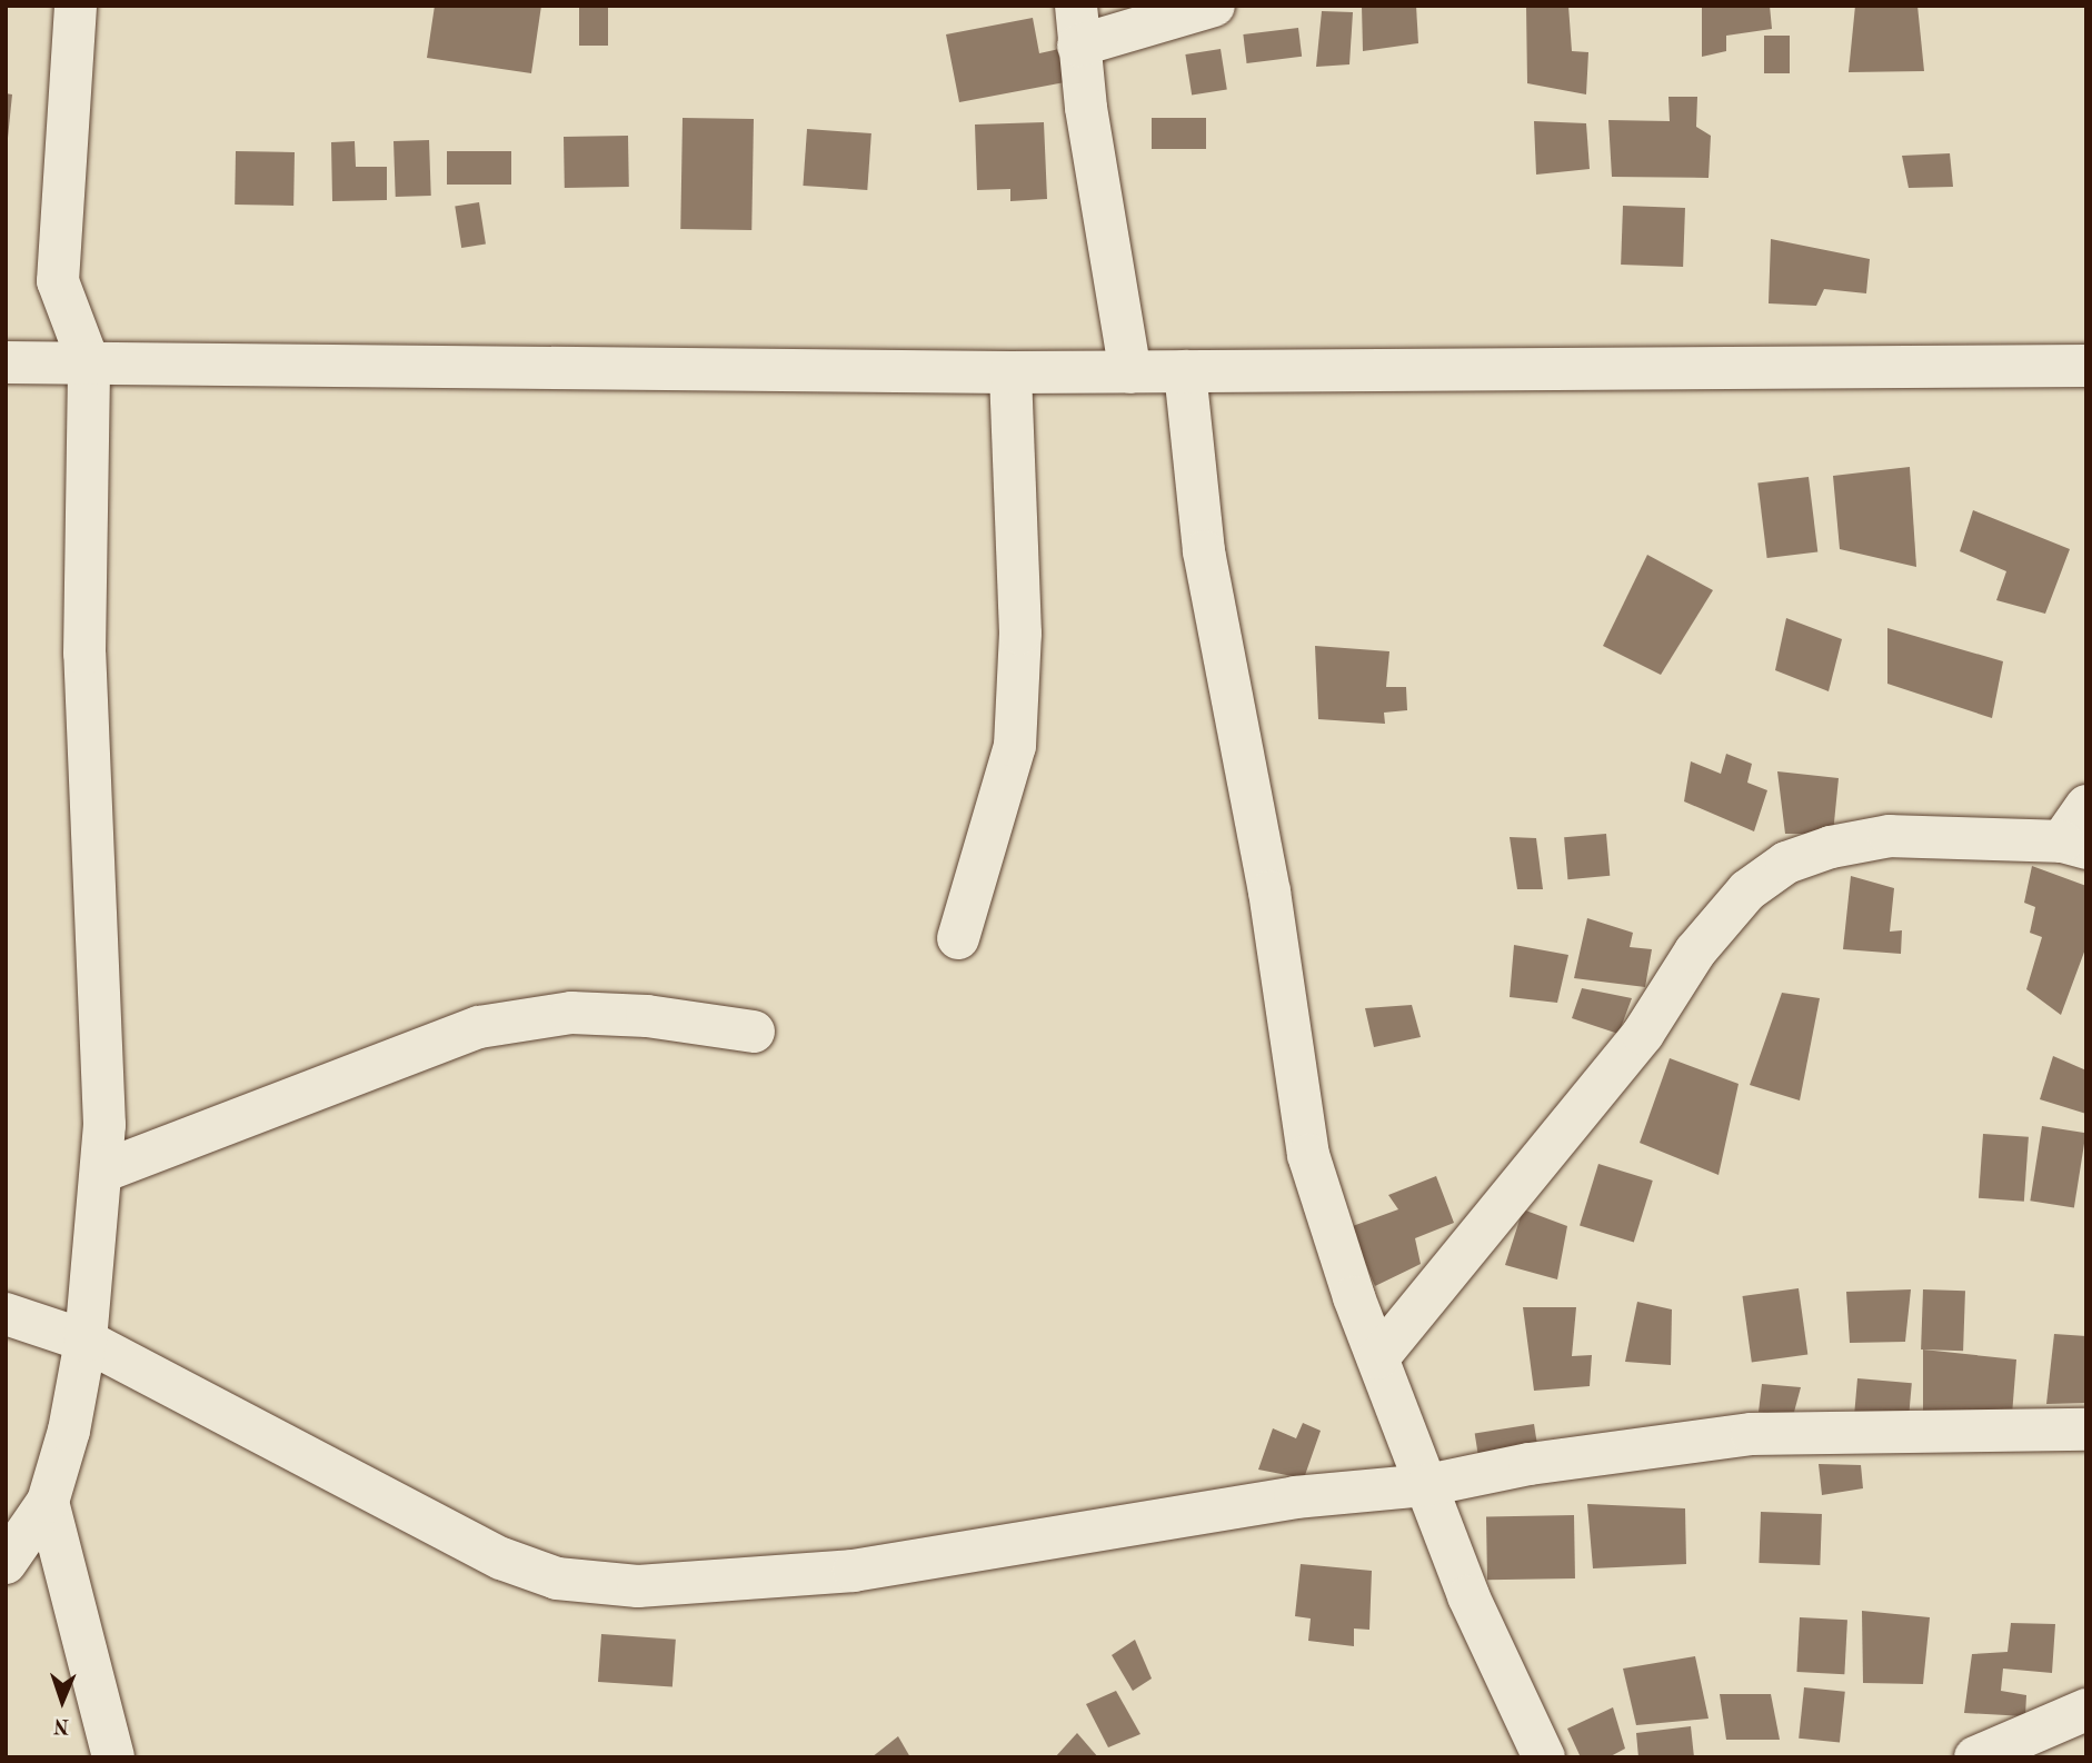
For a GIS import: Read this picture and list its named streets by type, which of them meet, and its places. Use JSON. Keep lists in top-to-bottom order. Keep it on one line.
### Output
{"north":"bottom"}
